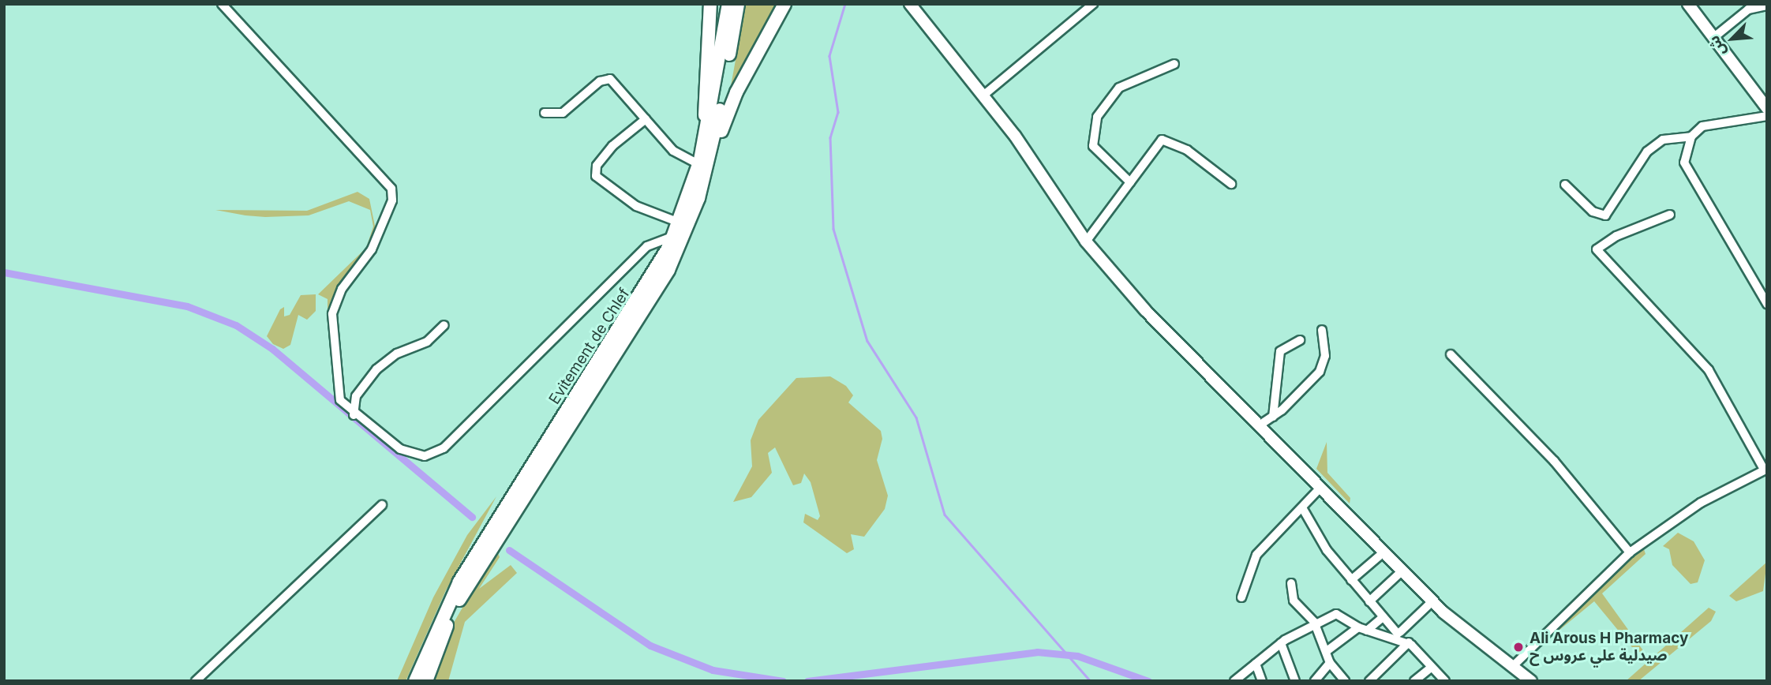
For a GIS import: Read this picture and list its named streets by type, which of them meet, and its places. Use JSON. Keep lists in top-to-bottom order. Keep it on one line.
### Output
{"streets":{"highway":["Evitement de Chlef"]},"places":["Ali Arous H Pharmacy صيدلية علي عروس ح"],"north":"bottom left"}
